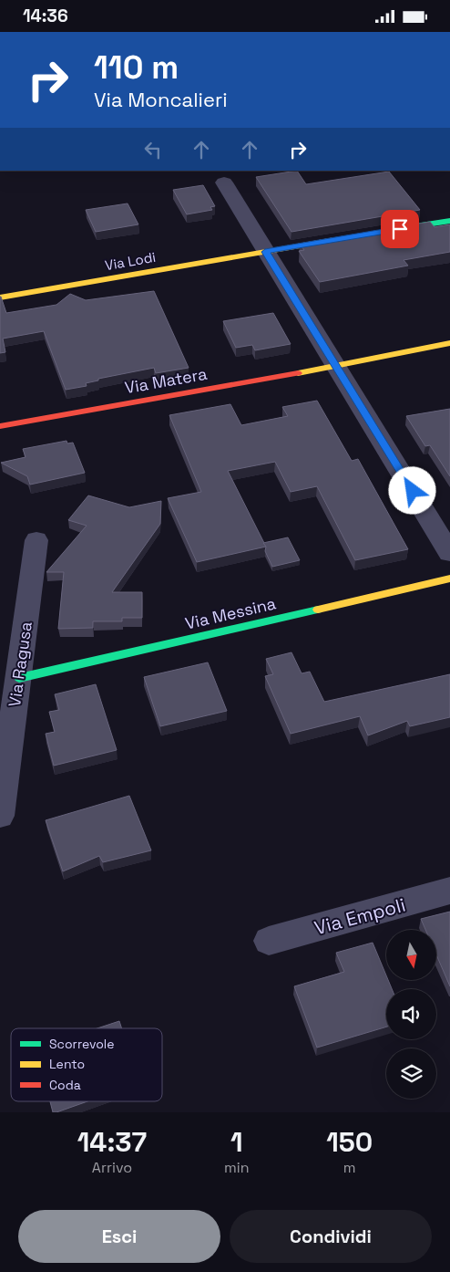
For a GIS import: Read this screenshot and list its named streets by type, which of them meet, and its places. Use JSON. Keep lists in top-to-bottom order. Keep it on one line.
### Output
{"streets":{"street":["Via Lodi","Via Matera","Via Messina","Via Ragusa","Via Empoli"]},"crossings":[["Via Messina","Via Ragusa"]],"legend":["Scorrevole","Lento","Coda"],"north":"bottom","page":{"status":"14:36","turn":["110 m","Via Moncalieri"],"eta":["14:37","Arrivo","1","min","150","m"],"buttons":["Esci","Condividi"]}}
